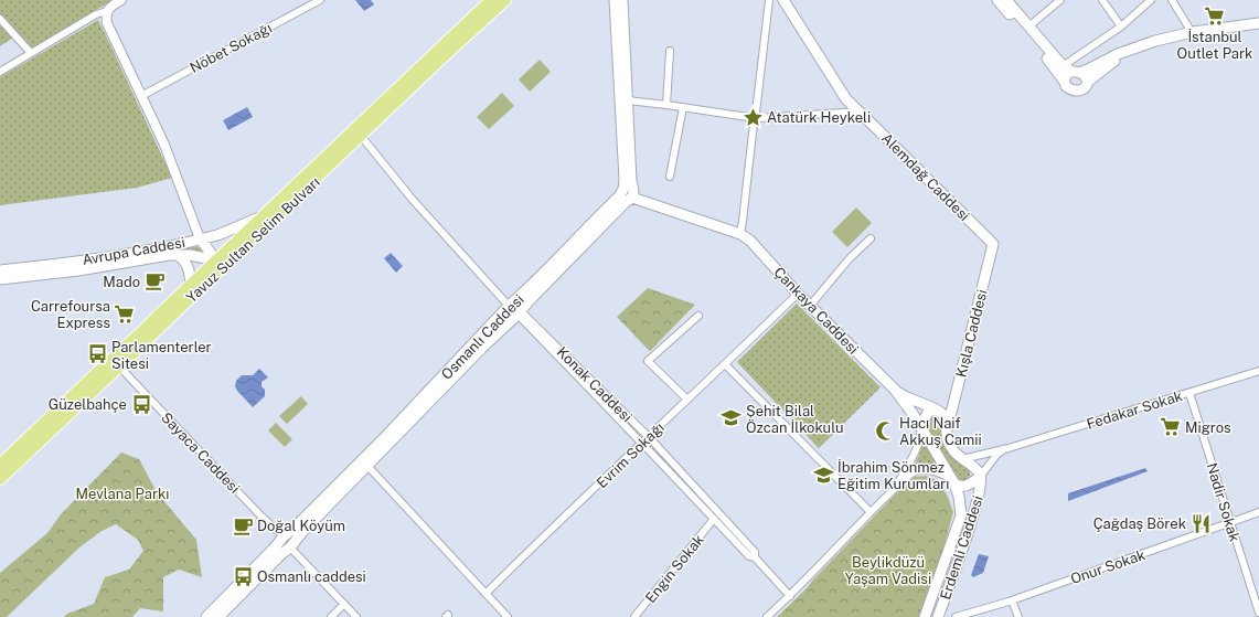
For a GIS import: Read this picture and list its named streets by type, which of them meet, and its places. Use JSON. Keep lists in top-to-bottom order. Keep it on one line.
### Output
{"streets":{"main road":["Alemdağ Caddesi","Yavuz Sultan Selim Bulvarı","Avrupa Caddesi","Çankaya Caddesi","Kışla Caddesi","Osmanlı Caddesi","Erdemli Caddesi"],"street":["Nöbet Sokağı","Konak Caddesi","Fedakar Sokak","Sayaca Caddesi","Evrim Sokağı","Nadir Sokak","Onur Sokak","Engin Sokak"]},"crossings":[["Alemdağ Caddesi","Kışla Caddesi"],["Yavuz Sultan Selim Bulvarı","Avrupa Caddesi"],["Yavuz Sultan Selim Bulvarı","Sayaca Caddesi"],["Çankaya Caddesi","Osmanlı Caddesi"],["Çankaya Caddesi","Evrim Sokağı"],["Çankaya Caddesi","Erdemli Caddesi"],["Osmanlı Caddesi","Konak Caddesi"],["Osmanlı Caddesi","Sayaca Caddesi"],["Konak Caddesi","Evrim Sokağı"],["Konak Caddesi","Engin Sokak"],["Fedakar Sokak","Nadir Sokak"],["Nadir Sokak","Onur Sokak"]],"parks":["Mevlana Parkı","Beylikdüzü Yaşam Vadisi"],"places":{"supermarket":["İstanbul Outlet Park","Carrefoursa Express","Migros"],"place":["Atatürk Heykeli"],"cafe":["Mado","Doğal Köyüm"],"bus stop":["Parlamenterler Sitesi","Güzelbahçe","Osmanlı caddesi"],"school or university":["Şehit Bilal Özcan İlkokulu","İbrahim Sönmez Eğitim Kurumları"],"mosque":["Hacı Naif Akkuş Camii"],"restaurant":["Çağdaş Börek"]}}
